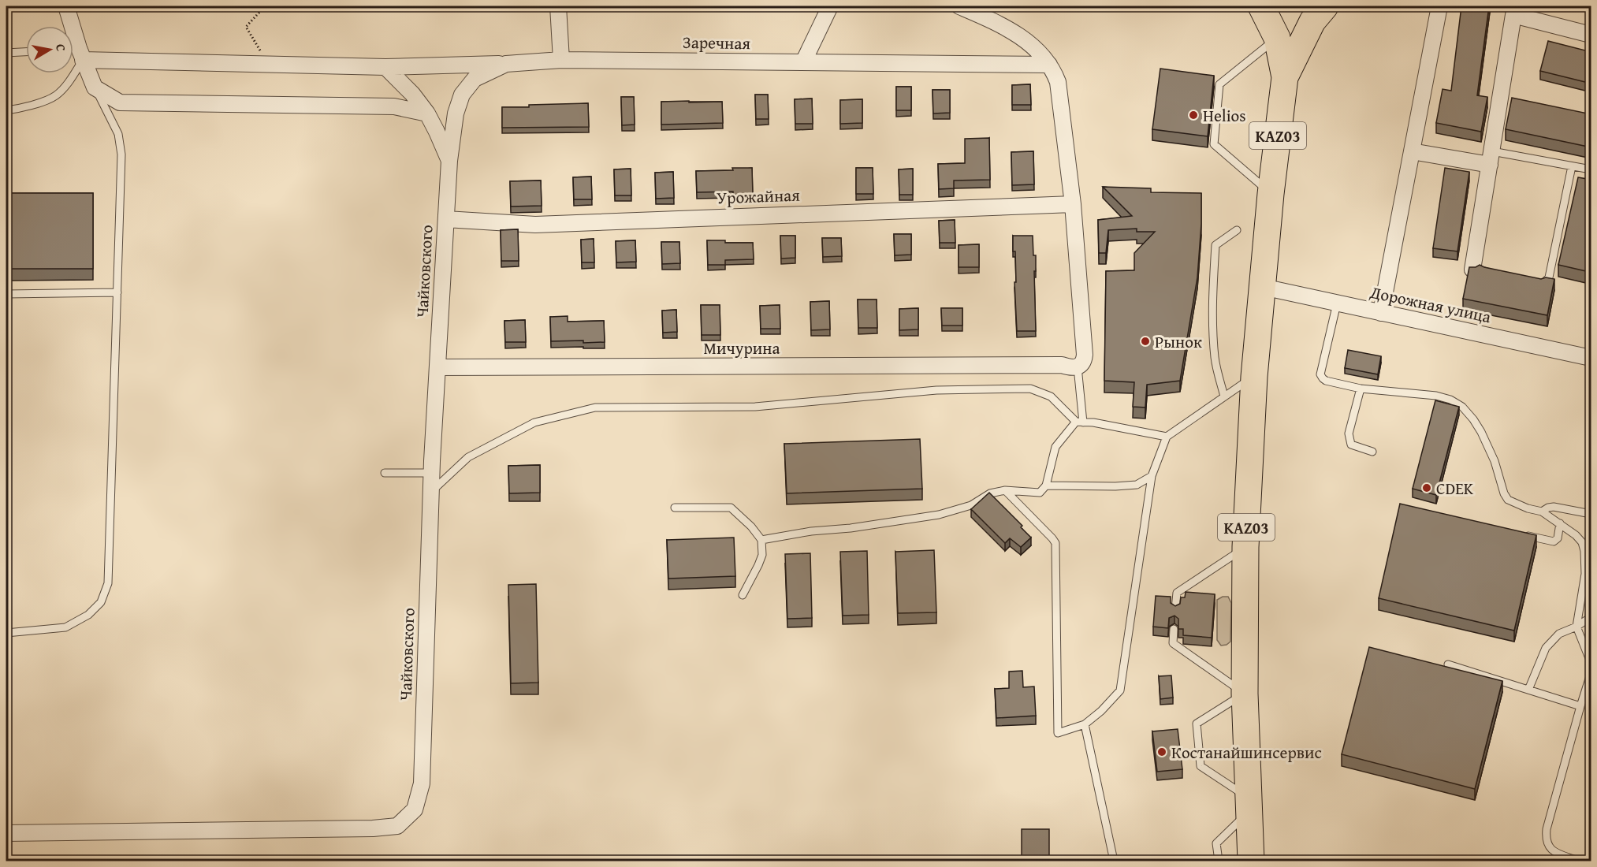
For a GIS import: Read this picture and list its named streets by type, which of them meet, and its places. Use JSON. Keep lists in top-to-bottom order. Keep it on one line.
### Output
{"streets":{"highway":["KАZ03"],"street":["Заречная","Урожайная","Чайковского","Дорожная улица","Мичурина"]},"crossings":[["Заречная","Чайковского"],["KАZ03","Дорожная улица"],["Урожайная","Чайковского"],["Чайковского","Мичурина"]],"places":["Helios","Рынок","CDEK","Костанайшинсервис"],"north":"right"}
